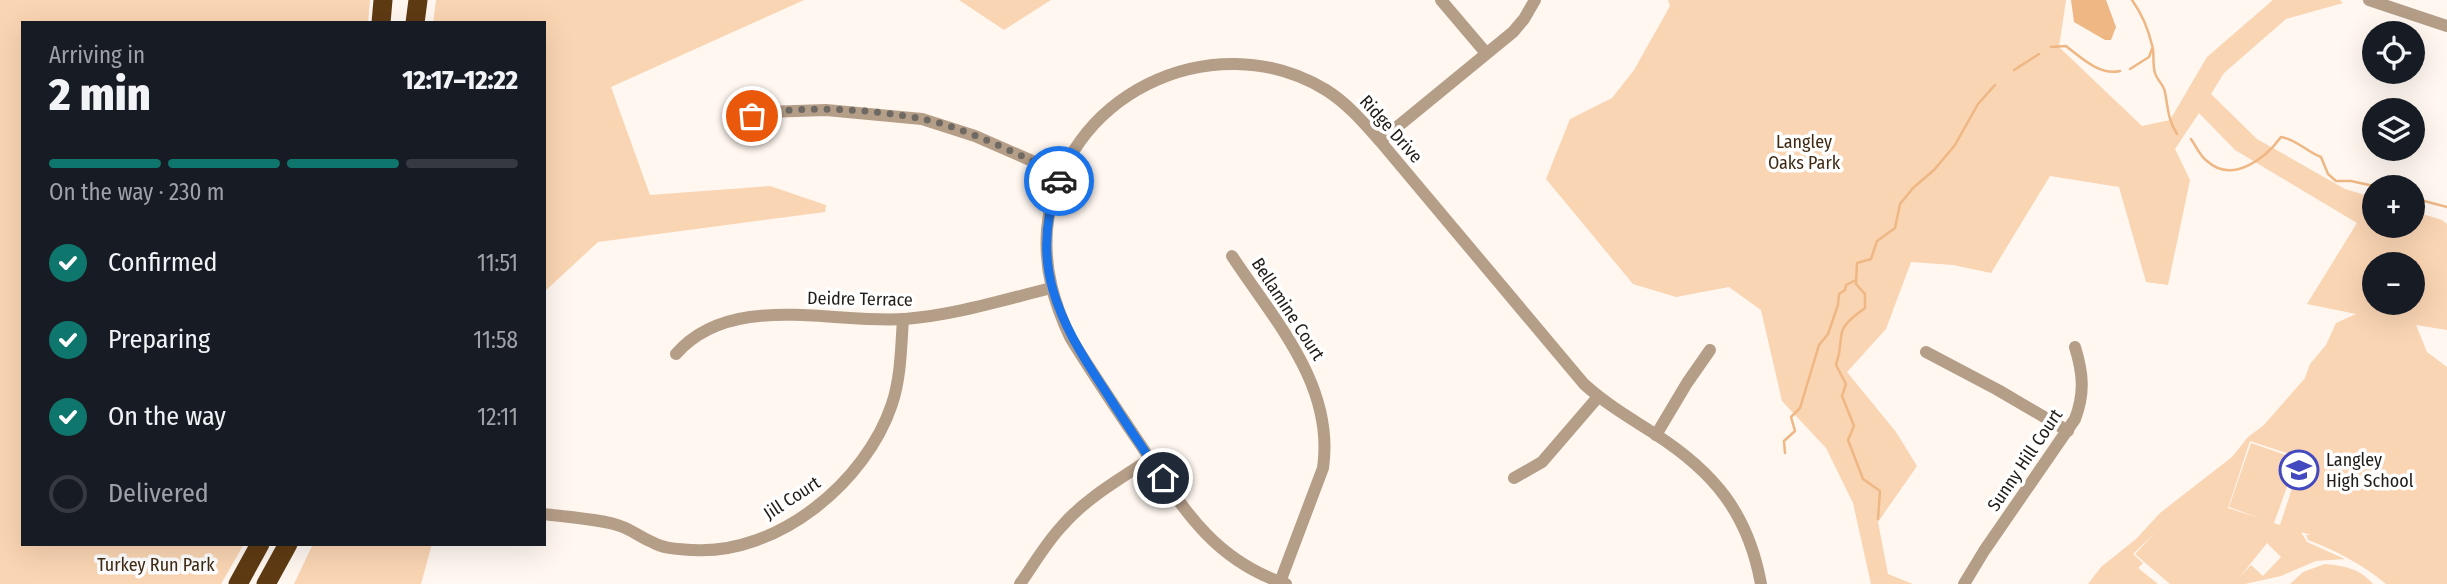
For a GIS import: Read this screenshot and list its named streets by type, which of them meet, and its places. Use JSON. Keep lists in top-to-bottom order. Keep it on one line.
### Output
{"streets":{"street":["Ridge Drive","Deidre Terrace","Bellamine Court","Sunny Hill Court","Jill Court"]},"crossings":[["Ridge Drive","Deidre Terrace"],["Ridge Drive","Bellamine Court"],["Deidre Terrace","Jill Court"]],"parks":["Langley Oaks Park","Turkey Run Park"],"places":{"school or university":["Langley High School"]},"page":{"map_buttons":["+","−"],"heading":["2 min","Arriving in","12:17–12:22"],"bar":"On the way · 230 m","list":[["Confirmed","11:51"],["Preparing","11:58"],["On the way","12:11"],"Delivered"]}}
